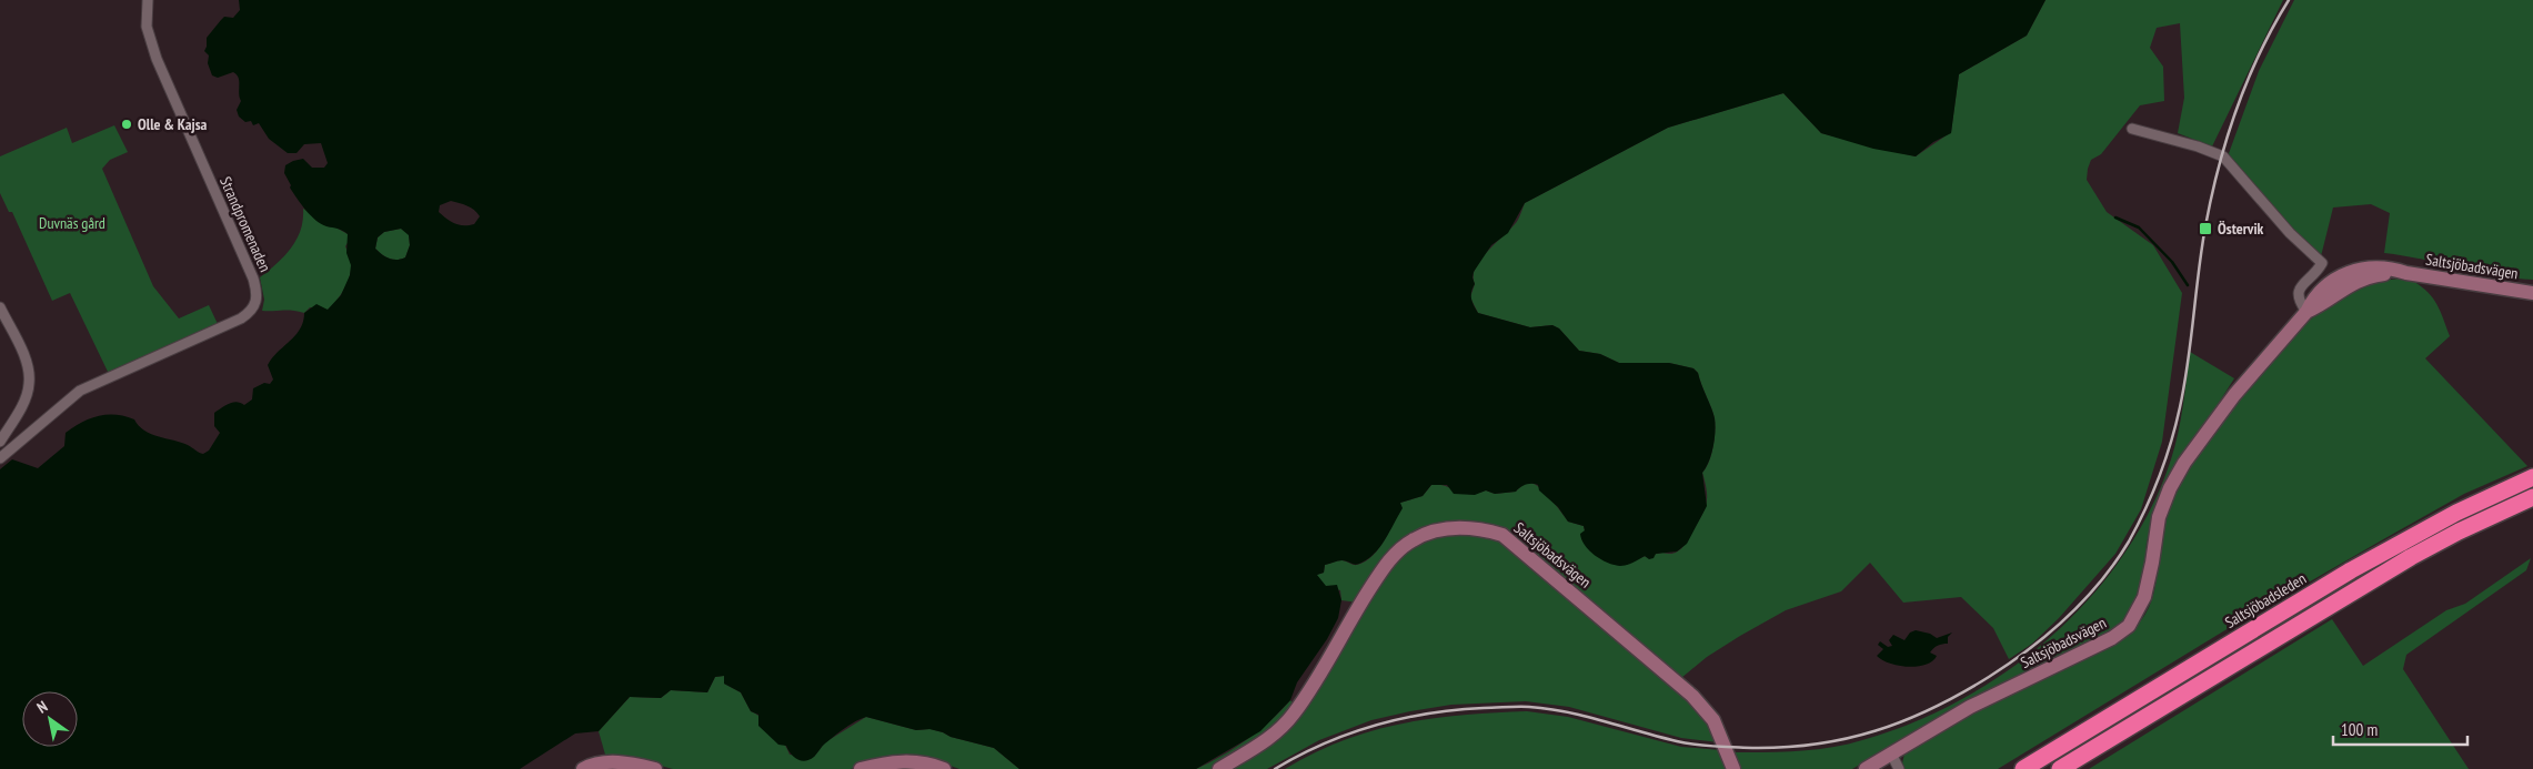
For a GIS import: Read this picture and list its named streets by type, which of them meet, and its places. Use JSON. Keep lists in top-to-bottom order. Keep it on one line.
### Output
{"streets":{"highway":["Saltsjöbadsleden"],"street":["Strandpromenaden","Saltsjöbadsvägen"]},"parks":["Duvnäs gård"],"places":{"other":["Olle & Kajsa"],"transit":["Östervik"]},"scale_bar":"100 m","north":"top left"}
